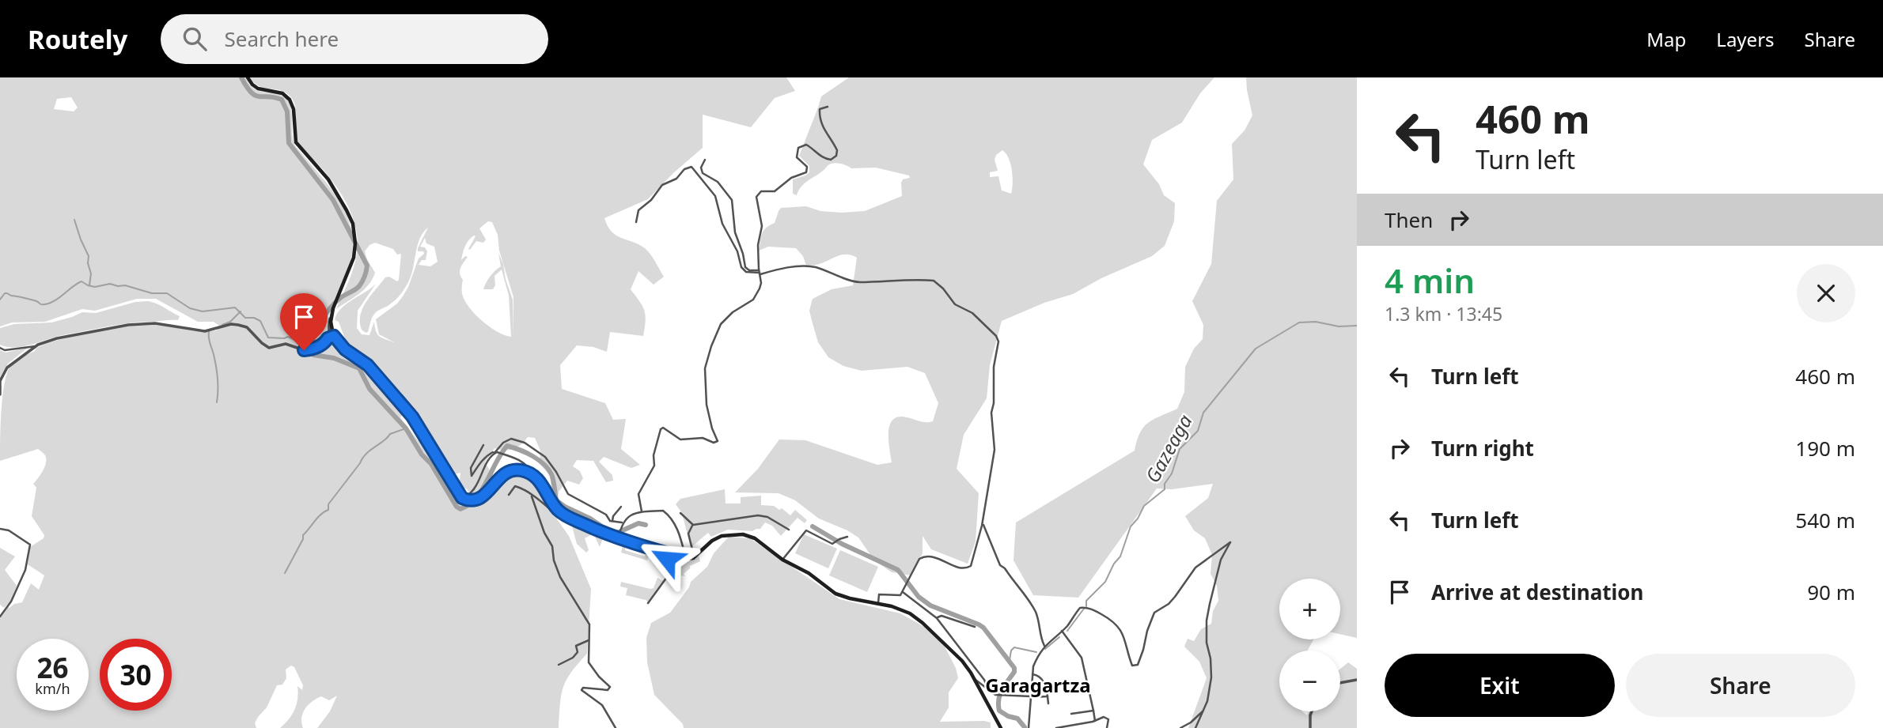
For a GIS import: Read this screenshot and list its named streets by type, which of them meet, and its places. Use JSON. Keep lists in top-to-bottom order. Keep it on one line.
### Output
{"districts":["Garagartza"],"water":["Gazeaga"],"page":{"header":"Routely","search":"Search here","nav":["Map","Layers","Share"],"turn":["460 m","Turn left"],"then":"Then","heading":["4 min","1.3 km · 13:45"],"list":[{"name":"Turn left","value":"460 m"},{"name":"Turn right","value":"190 m"},{"name":"Turn left","value":"540 m"},{"name":"Arrive at destination","value":"90 m"}],"map_buttons":["+","−"],"speed":"26 km/h","limit":"30","buttons":["Exit","Share"]}}
